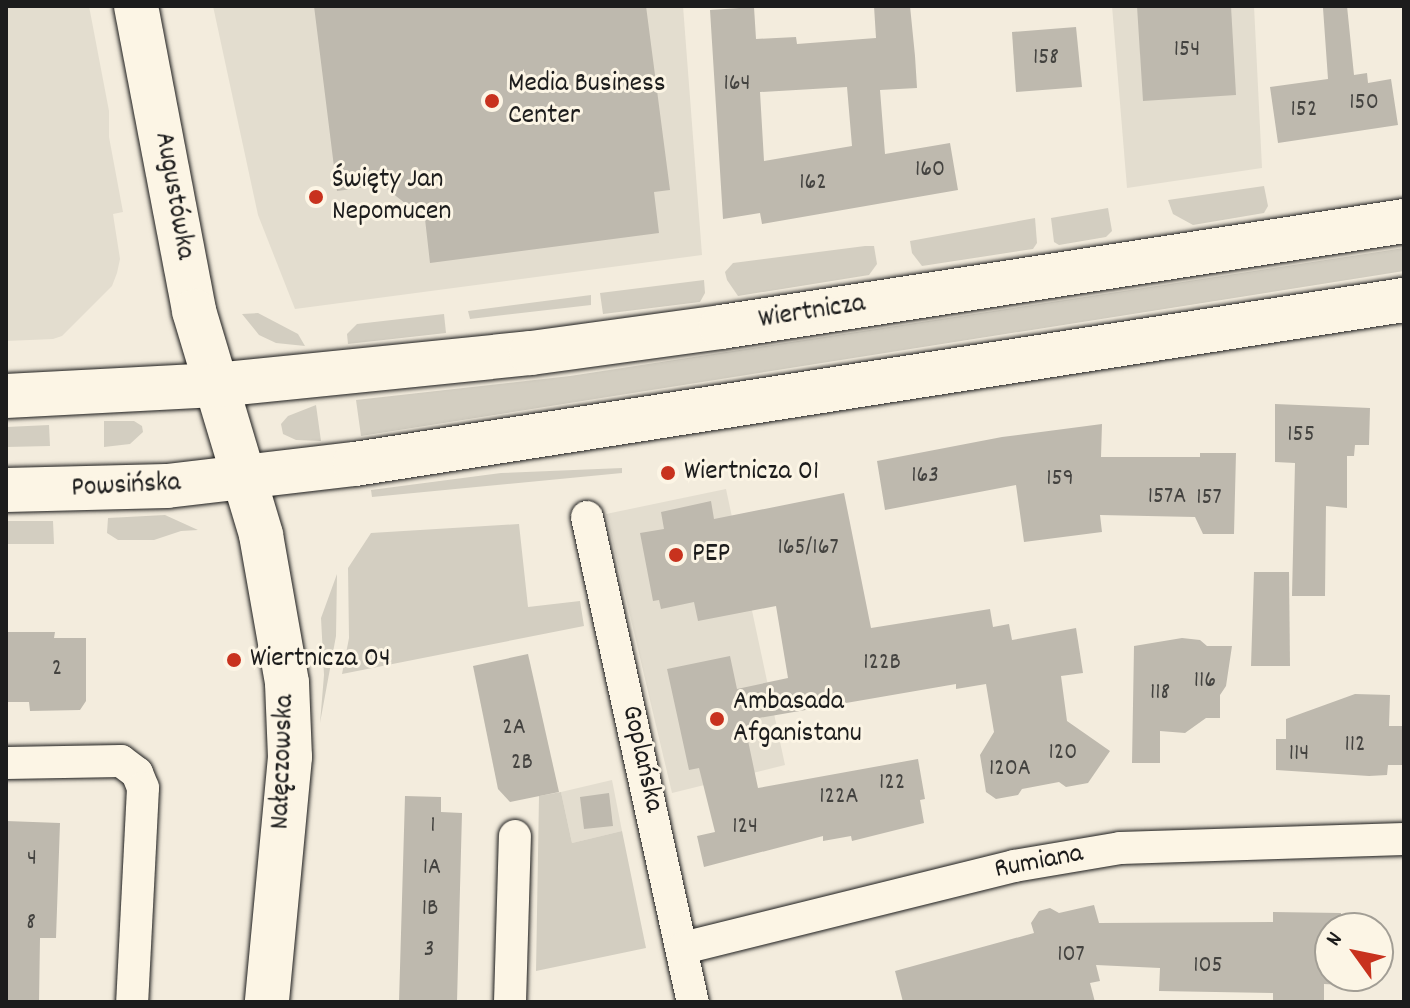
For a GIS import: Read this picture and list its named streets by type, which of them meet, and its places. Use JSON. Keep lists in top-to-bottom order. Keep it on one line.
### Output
{"streets":{"main road":["Augustówka","Wiertnicza","Powsińska","Nałęczowska"],"street":["Goplańska","Rumiana"]},"crossings":[["Augustówka","Wiertnicza"],["Augustówka","Powsińska"],["Augustówka","Nałęczowska"],["Powsińska","Nałęczowska"],["Goplańska","Rumiana"]],"places":["Media Business Center","Święty Jan Nepomucen","Wiertnicza 01","PEP","Wiertnicza 04","Ambasada Afganistanu"],"house_numbers":["154","158","164","150","152","160","162","155","163","159","157A","157","165/167","122B","2","116","118","2A","112","120","114","2B","120A","122","122A","1","124","4","1A","1B","8","3","107","105"],"north":"top left"}
